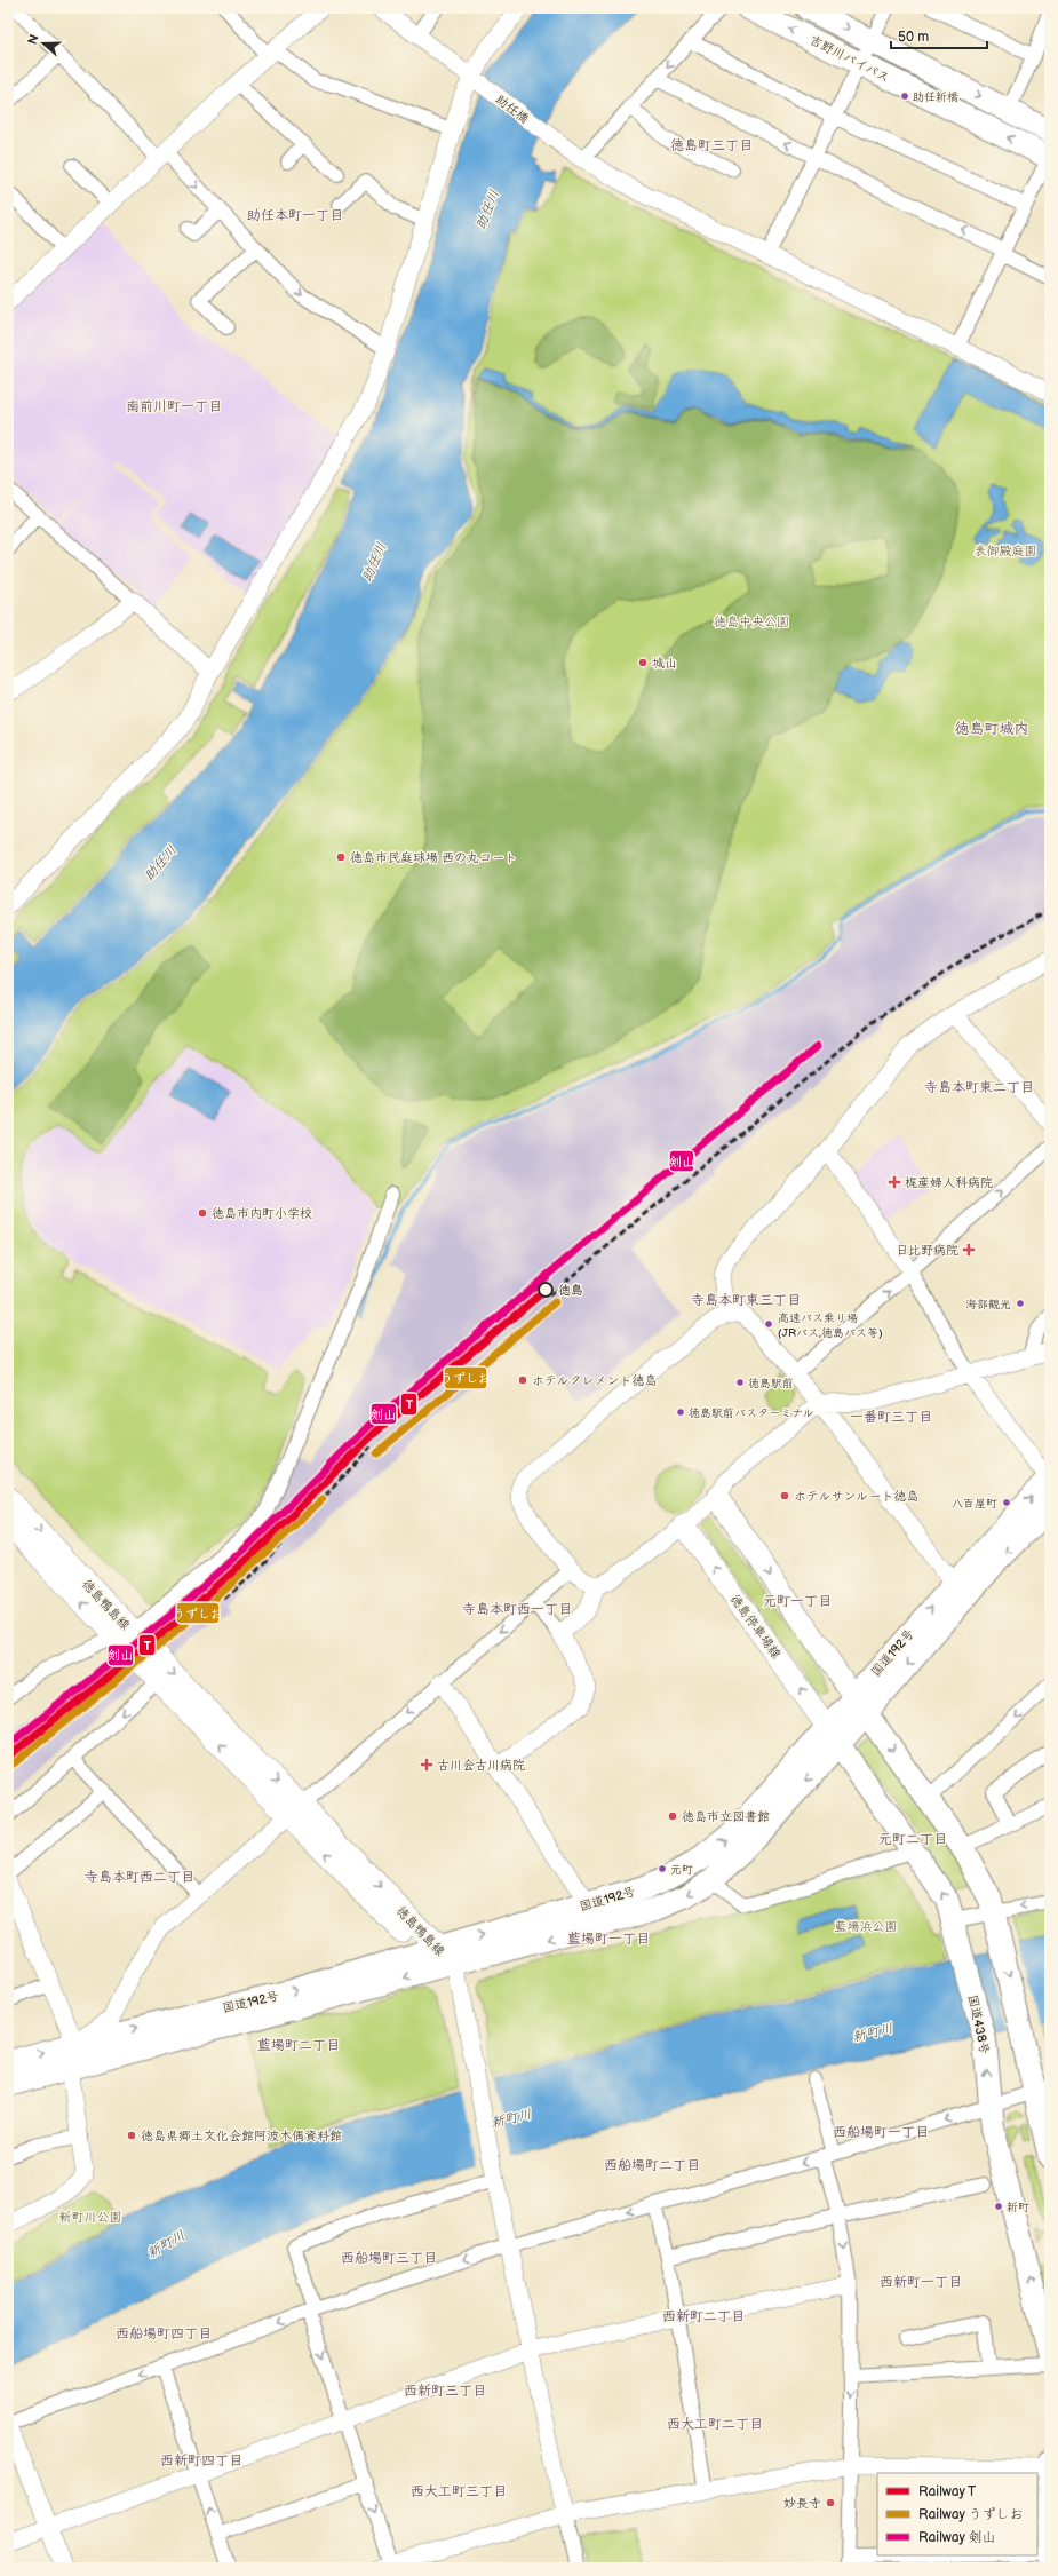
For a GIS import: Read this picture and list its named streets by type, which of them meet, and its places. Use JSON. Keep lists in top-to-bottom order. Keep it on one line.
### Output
{"streets":{"highway":["吉野川バイパス","国道192号","国道438号"],"main road":["徳島鴨島線","徳島停車場線"],"street":["助任橋"]},"crossings":[["徳島鴨島線","国道192号"],["徳島停車場線","国道192号"],["徳島停車場線","国道438号"],["国道192号","国道438号"]],"districts":["徳島町三丁目","助任本町一丁目","南前川町一丁目","徳島町城内","寺島本町東二丁目","寺島本町東三丁目","一番町三丁目","元町一丁目","寺島本町西一丁目","元町二丁目","寺島本町西二丁目","藍場町一丁目","藍場町二丁目","西船場町一丁目","西船場町二丁目","西船場町三丁目","西新町一丁目","西新町二丁目","西船場町四丁目","西新町三丁目","西大工町二丁目","西新町四丁目","西大工町三丁目"],"water":["助任川","新町川"],"parks":["表御殿庭園","徳島中央公園","藍場浜公園","新町川公園"],"places":{"other":["助任新橋","城山","徳島市民庭球場 西の丸コート","徳島市内町小学校","徳島","海部観光","高速バス乗り場 (JRバス,徳島バス等)","ホテルクレメント徳島","徳島駅前","徳島駅前バスターミナル","ホテルサンルート徳島","八百屋町","徳島市立図書館","元町","徳島県郷土文化会館阿波木偶資料館","新町","妙長寺"],"health":["梶産婦人科病院","日比野病院","古川会古川病院"]},"lines":["rail line 剣山","rail line T","rail line うずしお"],"legend":["Railway T","Railway うずしお","Railway 剣山"],"scale_bar":"50 m","north":"left"}
